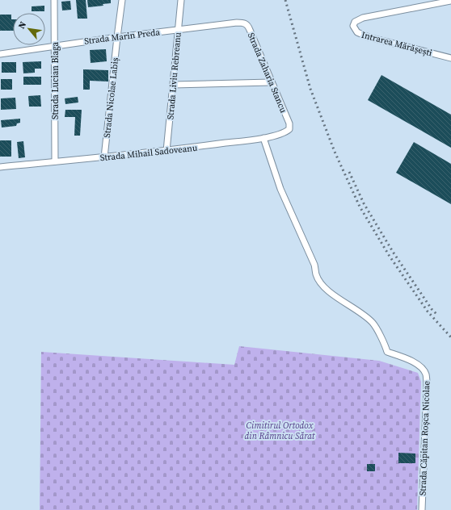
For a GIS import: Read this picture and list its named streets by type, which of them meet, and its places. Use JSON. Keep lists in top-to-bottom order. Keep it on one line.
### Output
{"streets":{"street":["Strada Marin Preda","Intrarea Mărășești","Strada Zaharia Stancu","Strada Liviu Rebreanu","Strada Lucian Blaga","Strada Nicolae Labiș","Strada Mihail Sadoveanu","Strada Căpitan Roșca Nicolae"]},"crossings":[["Strada Marin Preda","Strada Zaharia Stancu"],["Strada Marin Preda","Strada Liviu Rebreanu"],["Strada Marin Preda","Strada Lucian Blaga"],["Strada Marin Preda","Strada Nicolae Labiș"],["Strada Zaharia Stancu","Strada Mihail Sadoveanu"],["Strada Liviu Rebreanu","Strada Mihail Sadoveanu"],["Strada Lucian Blaga","Strada Mihail Sadoveanu"],["Strada Nicolae Labiș","Strada Mihail Sadoveanu"],["Strada Mihail Sadoveanu","Strada Căpitan Roșca Nicolae"]],"parks":["Cimitirul Ortodox din Râmnicu Sărat"],"north":"top left"}
